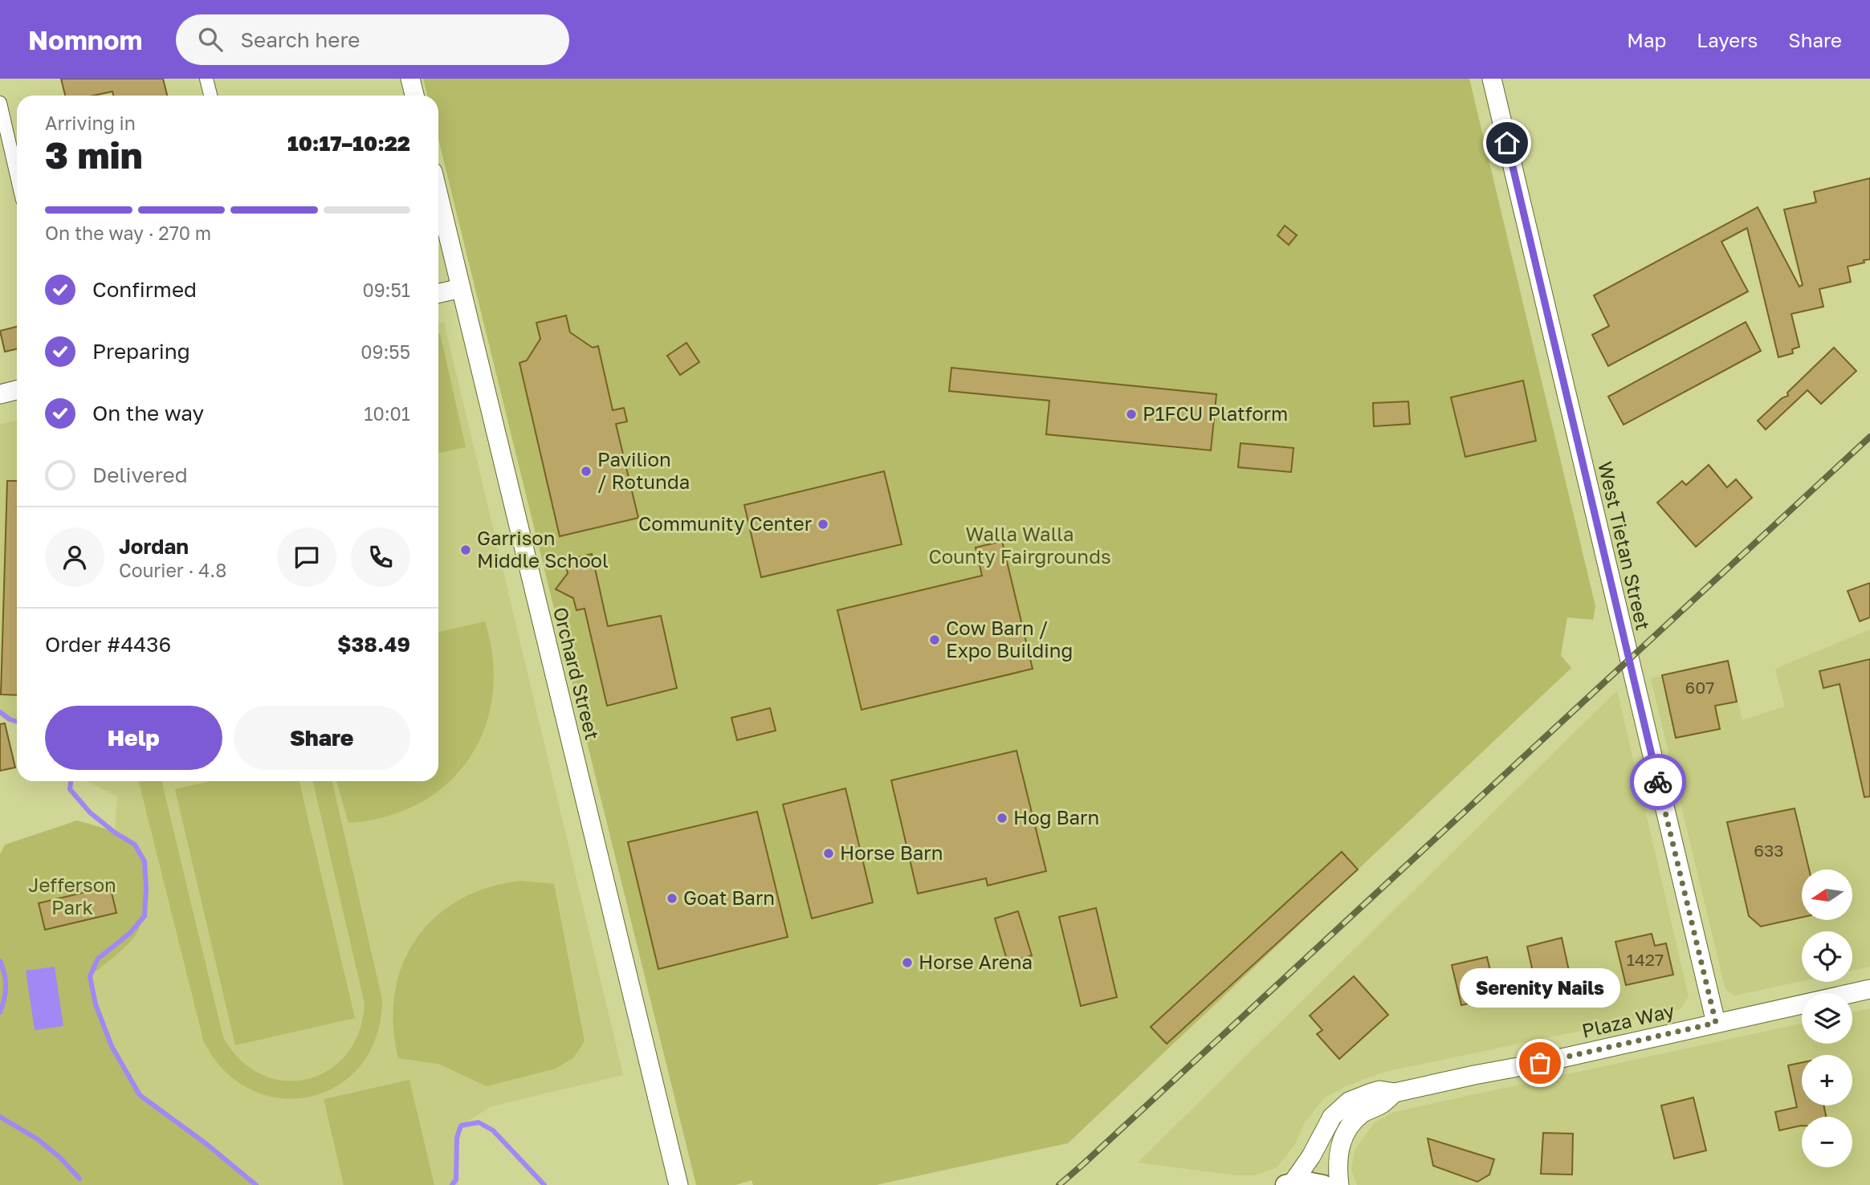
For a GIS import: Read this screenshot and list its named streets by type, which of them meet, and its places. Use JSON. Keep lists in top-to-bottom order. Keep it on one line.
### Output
{"streets":{"main road":["West Tietan Street","Orchard Street","Plaza Way"]},"crossings":[["West Tietan Street","Plaza Way"]],"parks":["Walla Walla County Fairgrounds","Jefferson Park"],"places":["P1FCU Platform","Pavilion / Rotunda","Community Center","Garrison Middle School","Cow Barn / Expo Building","Hog Barn","Horse Barn","Goat Barn","Horse Arena","Serenity Nails"],"house_numbers":["607","633","1427"],"north":"left","page":{"header":"Nomnom","search":"Search here","nav":["Map","Layers","Share"],"heading":["3 min","Arriving in","10:17–10:22"],"panel":["Jordan","Courier · 4.8","Order #4436","$38.49"],"bar":"On the way · 270 m","list":[["Confirmed","09:51"],["Preparing","09:55"],["On the way","10:01"],"Delivered"],"buttons":["Help","Share"],"map_buttons":["+","−"],"bubble":"Serenity Nails"}}
